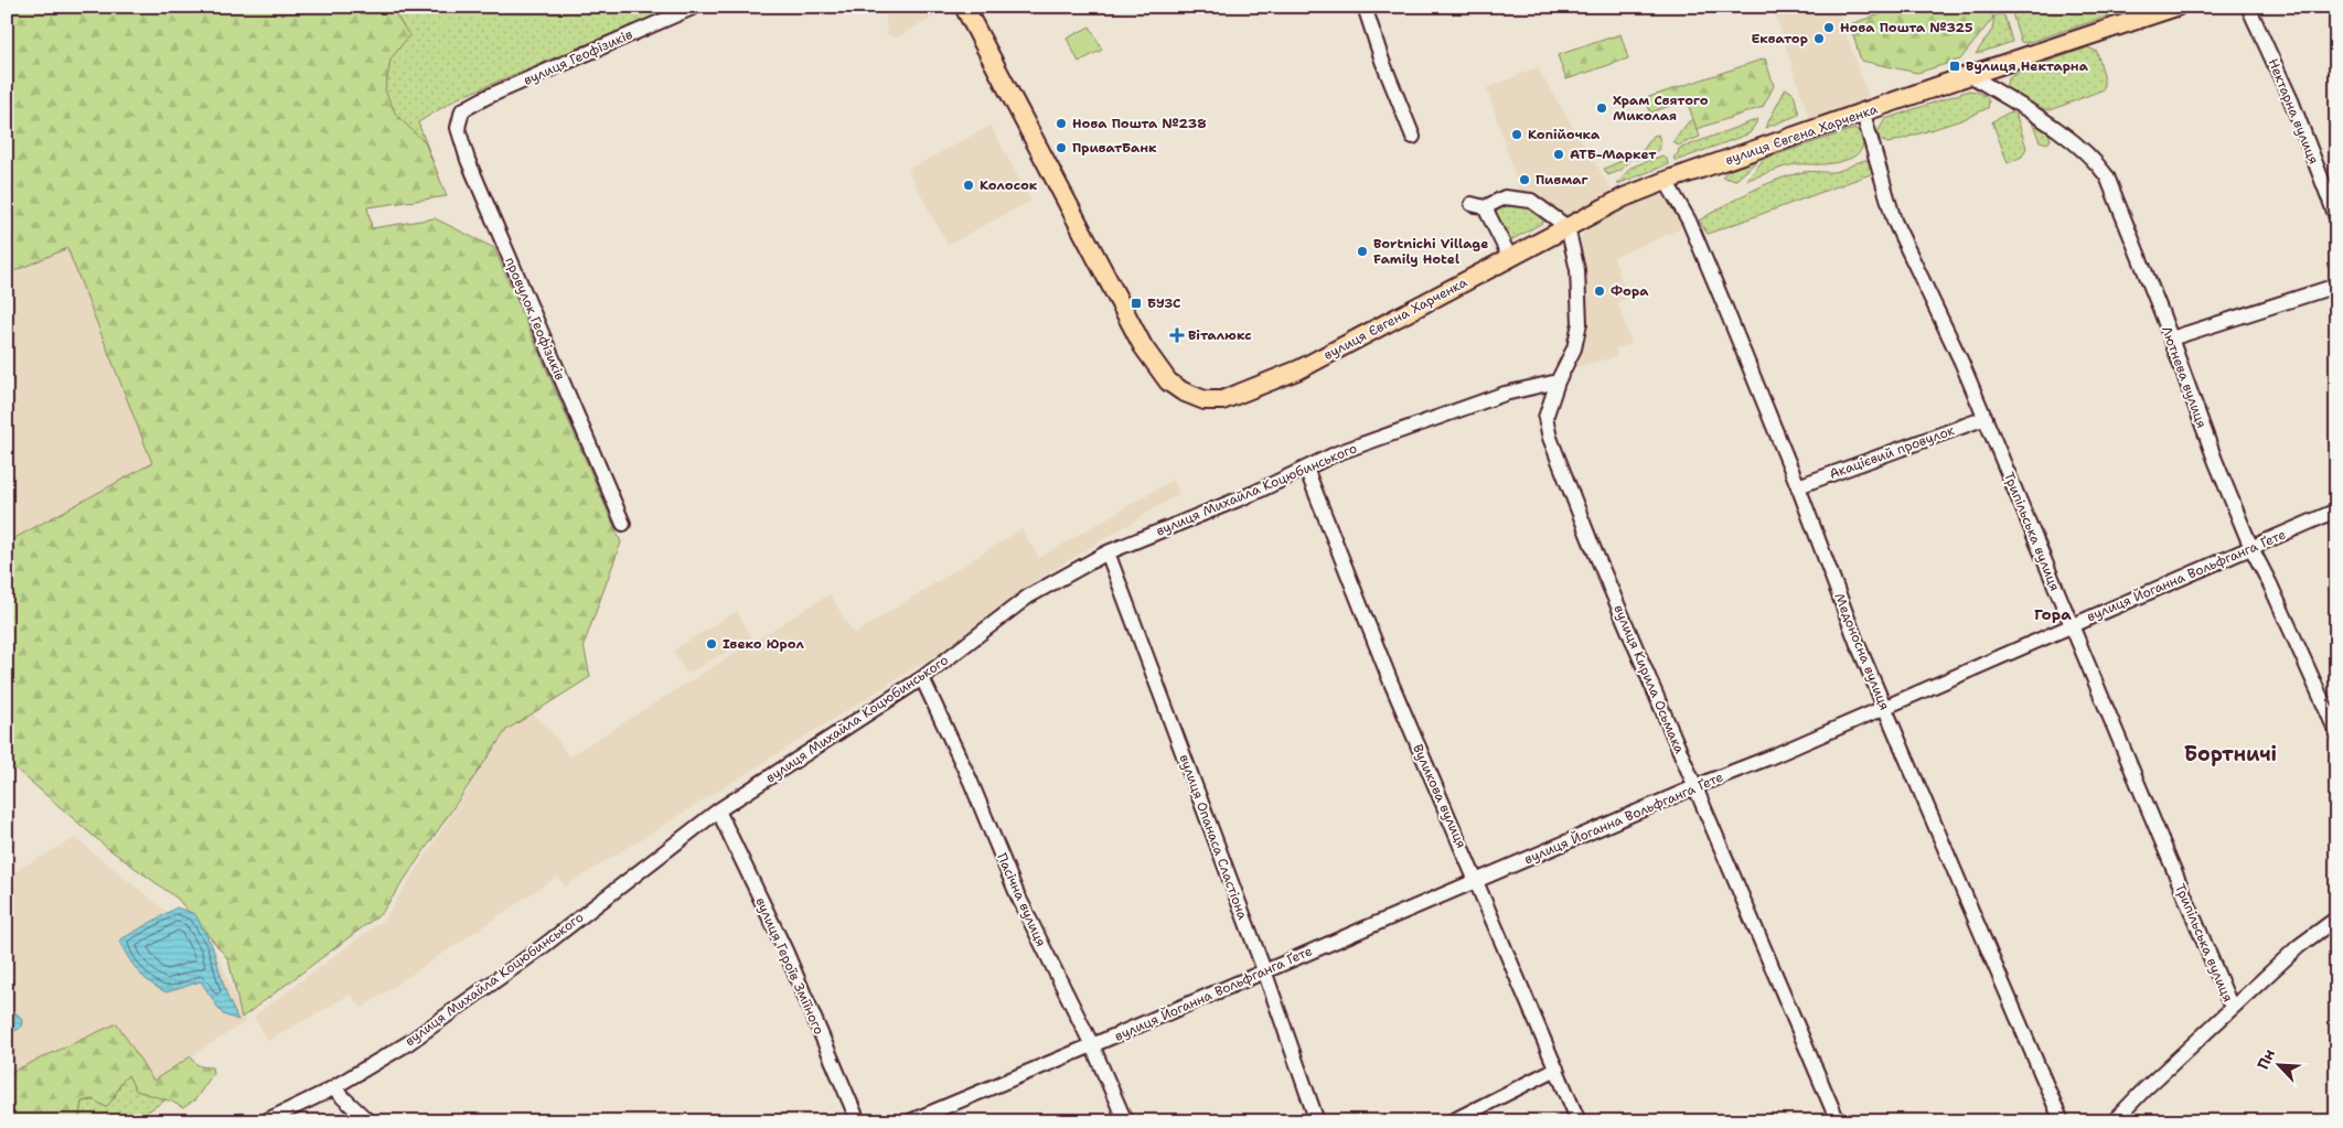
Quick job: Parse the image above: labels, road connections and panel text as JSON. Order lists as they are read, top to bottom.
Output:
{
  "streets": {
    "main road": ["вулиця Євгена Харченка"],
    "street": [
      "вулиця Геофізиків",
      "Нектарна вулиця",
      "провулок Геофізиків",
      "Лютнева вулиця",
      "Акацієвий провулок",
      "вулиця Михайла Коцюбинського",
      "Трипільська вулиця",
      "вулиця Йоганна Вольфганга Ґете",
      "Медоносна вулиця",
      "вулиця Кирила Осьмака",
      "Вуликова вулиця",
      "вулиця Опанаса Сластіона",
      "Пасічна вулиця",
      "вулиця Героїв Зміїного"
    ]
  },
  "crossings": [
    ["вулиця Геофізиків", "провулок Геофізиків"],
    ["вулиця Євгена Харченка", "Лютнева вулиця"],
    ["вулиця Євгена Харченка", "Трипільська вулиця"],
    ["вулиця Євгена Харченка", "Медоносна вулиця"],
    ["вулиця Євгена Харченка", "вулиця Кирила Осьмака"],
    ["Лютнева вулиця", "вулиця Йоганна Вольфганга Ґете"],
    ["Акацієвий провулок", "Трипільська вулиця"],
    ["Акацієвий провулок", "Медоносна вулиця"],
    ["вулиця Михайла Коцюбинського", "вулиця Кирила Осьмака"],
    ["вулиця Михайла Коцюбинського", "Вуликова вулиця"],
    ["вулиця Михайла Коцюбинського", "вулиця Опанаса Сластіона"],
    ["вулиця Михайла Коцюбинського", "Пасічна вулиця"],
    ["вулиця Михайла Коцюбинського", "вулиця Героїв Зміїного"],
    ["Трипільська вулиця", "вулиця Йоганна Вольфганга Ґете"],
    ["вулиця Йоганна Вольфганга Ґете", "Медоносна вулиця"],
    ["вулиця Йоганна Вольфганга Ґете", "вулиця Кирила Осьмака"],
    ["вулиця Йоганна Вольфганга Ґете", "Вуликова вулиця"],
    ["вулиця Йоганна Вольфганга Ґете", "вулиця Опанаса Сластіона"],
    ["вулиця Йоганна Вольфганга Ґете", "Пасічна вулиця"]
  ],
  "districts": ["Гора", "Бортничі"],
  "places": {
    "other": [
      "Нова Пошта №325",
      "Екватор",
      "Храм Святого Миколая",
      "Нова Пошта №238",
      "Копійочка",
      "ПриватБанк",
      "АТБ-Маркет",
      "Пивмаг",
      "Колосок",
      "Bortnichi Village Family Hotel",
      "Фора",
      "Івеко Юрол"
    ],
    "transit": ["Вулиця Нектарна", "БУЗС"],
    "health": ["Віталюкс"]
  },
  "north": "top left"
}
